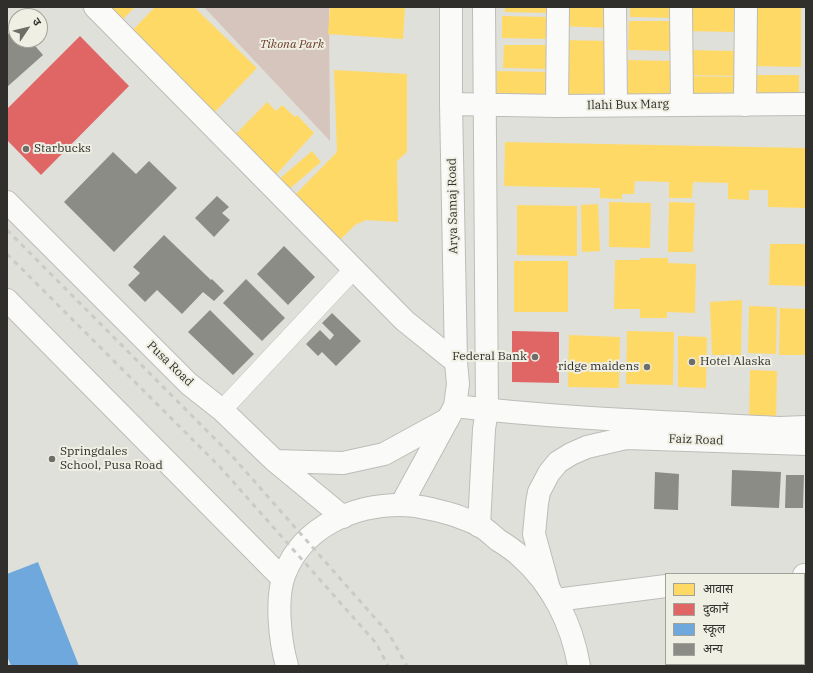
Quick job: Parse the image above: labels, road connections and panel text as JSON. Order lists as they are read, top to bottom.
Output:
{
  "streets": {
    "street": [
      "Ilahi Bux Marg",
      "Arya Samaj Road",
      "Pusa Road",
      "Faiz Road"
    ]
  },
  "crossings": [
    ["Ilahi Bux Marg", "Arya Samaj Road"]
  ],
  "parks": ["Tikona Park"],
  "places": [
    "Starbucks",
    "Federal Bank",
    "Hotel Alaska",
    "ridge maidens",
    "Springdales School, Pusa Road"
  ],
  "legend": [
    "आवास",
    "दुकानें",
    "स्कूल",
    "अन्य"
  ],
  "north": "top right"
}
